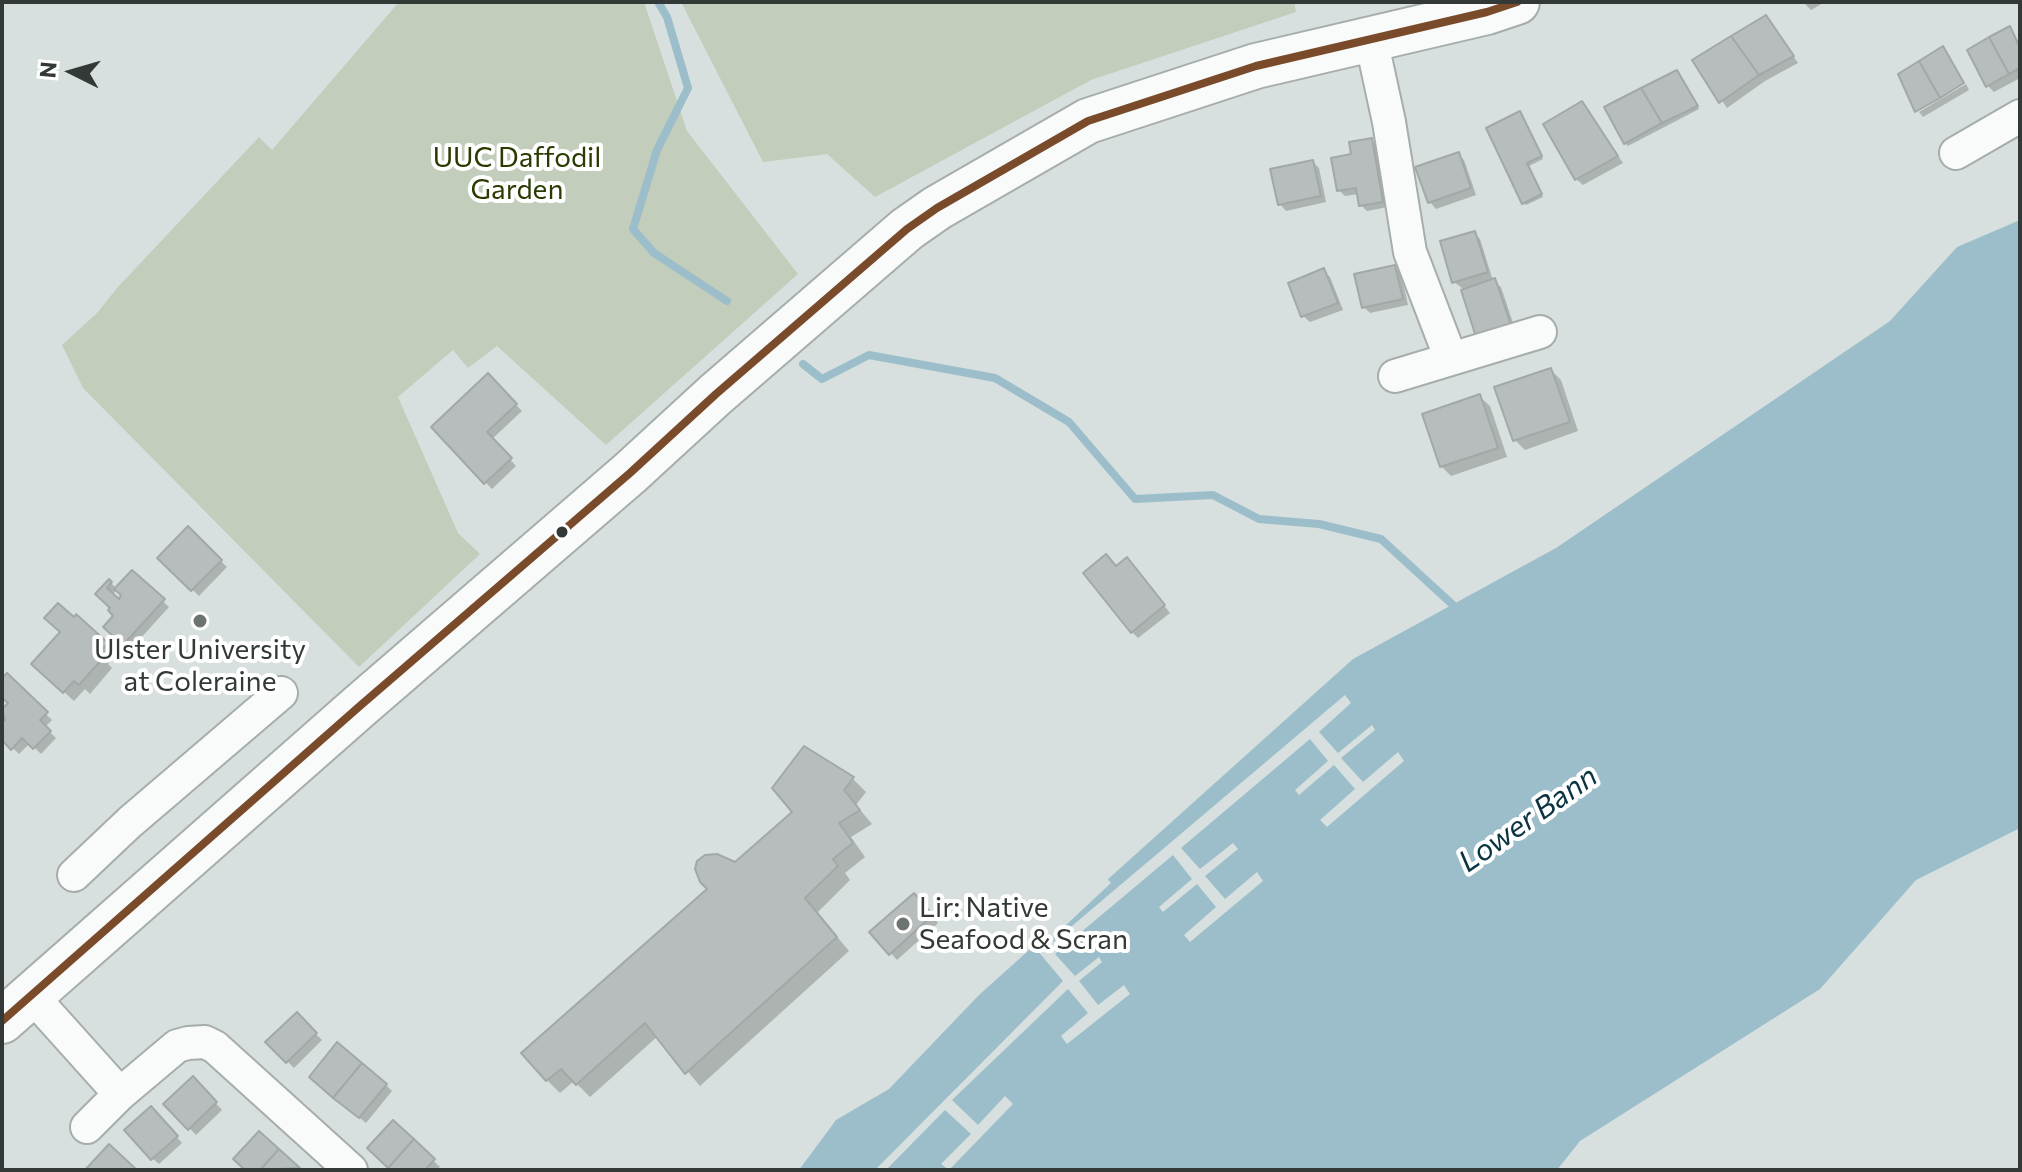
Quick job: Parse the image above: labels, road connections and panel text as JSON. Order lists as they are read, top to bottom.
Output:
{
  "water": ["Lower Bann"],
  "parks": ["UUC Daffodil Garden"],
  "places": ["Ulster University at Coleraine", "Lir: Native Seafood & Scran"],
  "north": "left"
}
